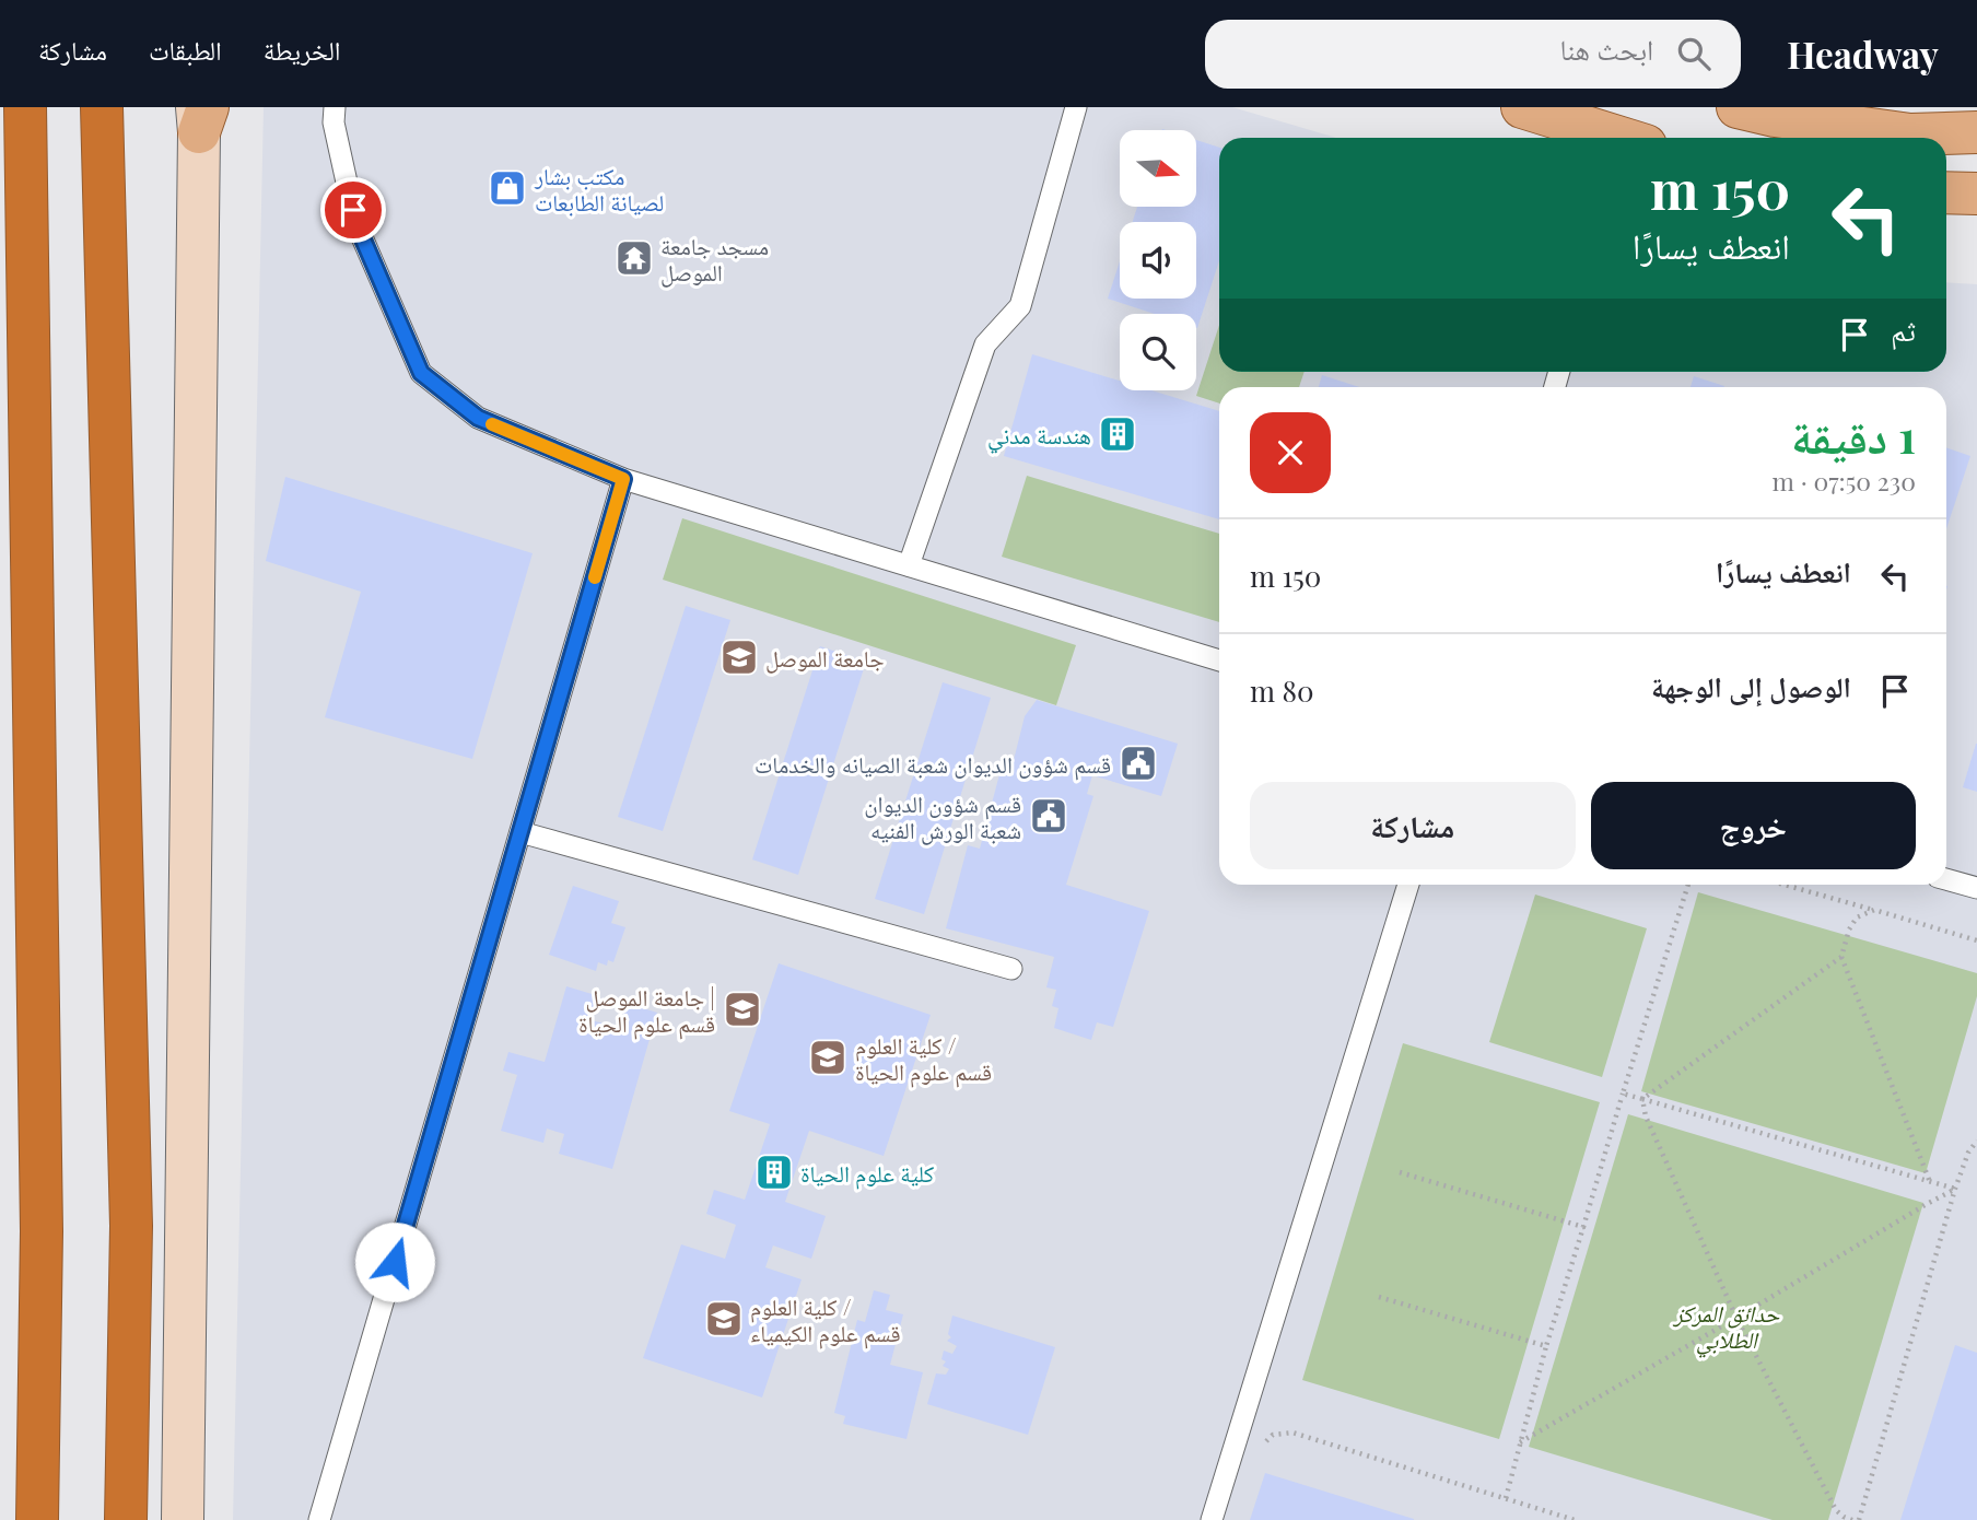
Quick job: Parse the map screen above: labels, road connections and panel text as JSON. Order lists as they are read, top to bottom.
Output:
{
  "parks": ["حدائق المركز الطلابي"],
  "places": {
    "shop": ["مكتب بشار لصيانة الطابعات"],
    "temple": ["مسجد جامعة الموصل"],
    "building": ["هندسة مدني", "كلية علوم الحياة"],
    "school or university": [
      "جامعة الموصل",
      "جامعة الموصل | قسم علوم الحياة",
      "كلية العلوم / قسم علوم الحياة",
      "كلية العلوم / قسم علوم الكيمياء"
    ],
    "public building": ["قسم شؤون الديوان شعبة الصيانه والخدمات", "قسم شؤون الديوان شعبة الورش الفنيه"]
  },
  "north": "right",
  "page": {
    "header": "Headway",
    "search": "ابحث هنا",
    "nav": ["الخريطة", "الطبقات", "مشاركة"],
    "turn": ["150 m", "انعطف يسارًا"],
    "then": "ثم",
    "heading": ["1 دقيقة", "230 m · 07:50"],
    "list": [
      {
        "name": "انعطف يسارًا",
        "value": "150 m"
      },
      {
        "name": "الوصول إلى الوجهة",
        "value": "80 m"
      }
    ],
    "buttons": ["خروج", "مشاركة"]
  }
}
